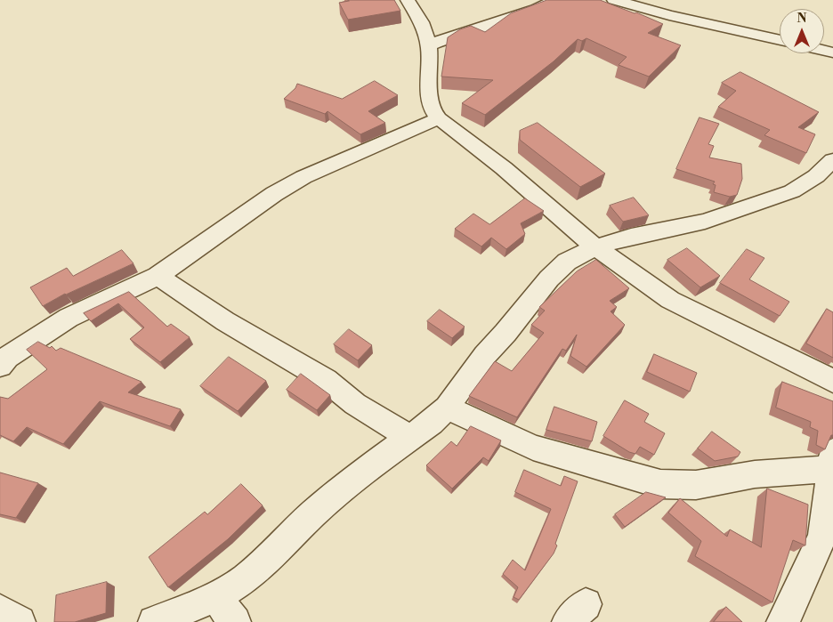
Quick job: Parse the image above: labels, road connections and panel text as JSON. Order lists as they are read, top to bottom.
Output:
{
  "north": "top"
}
